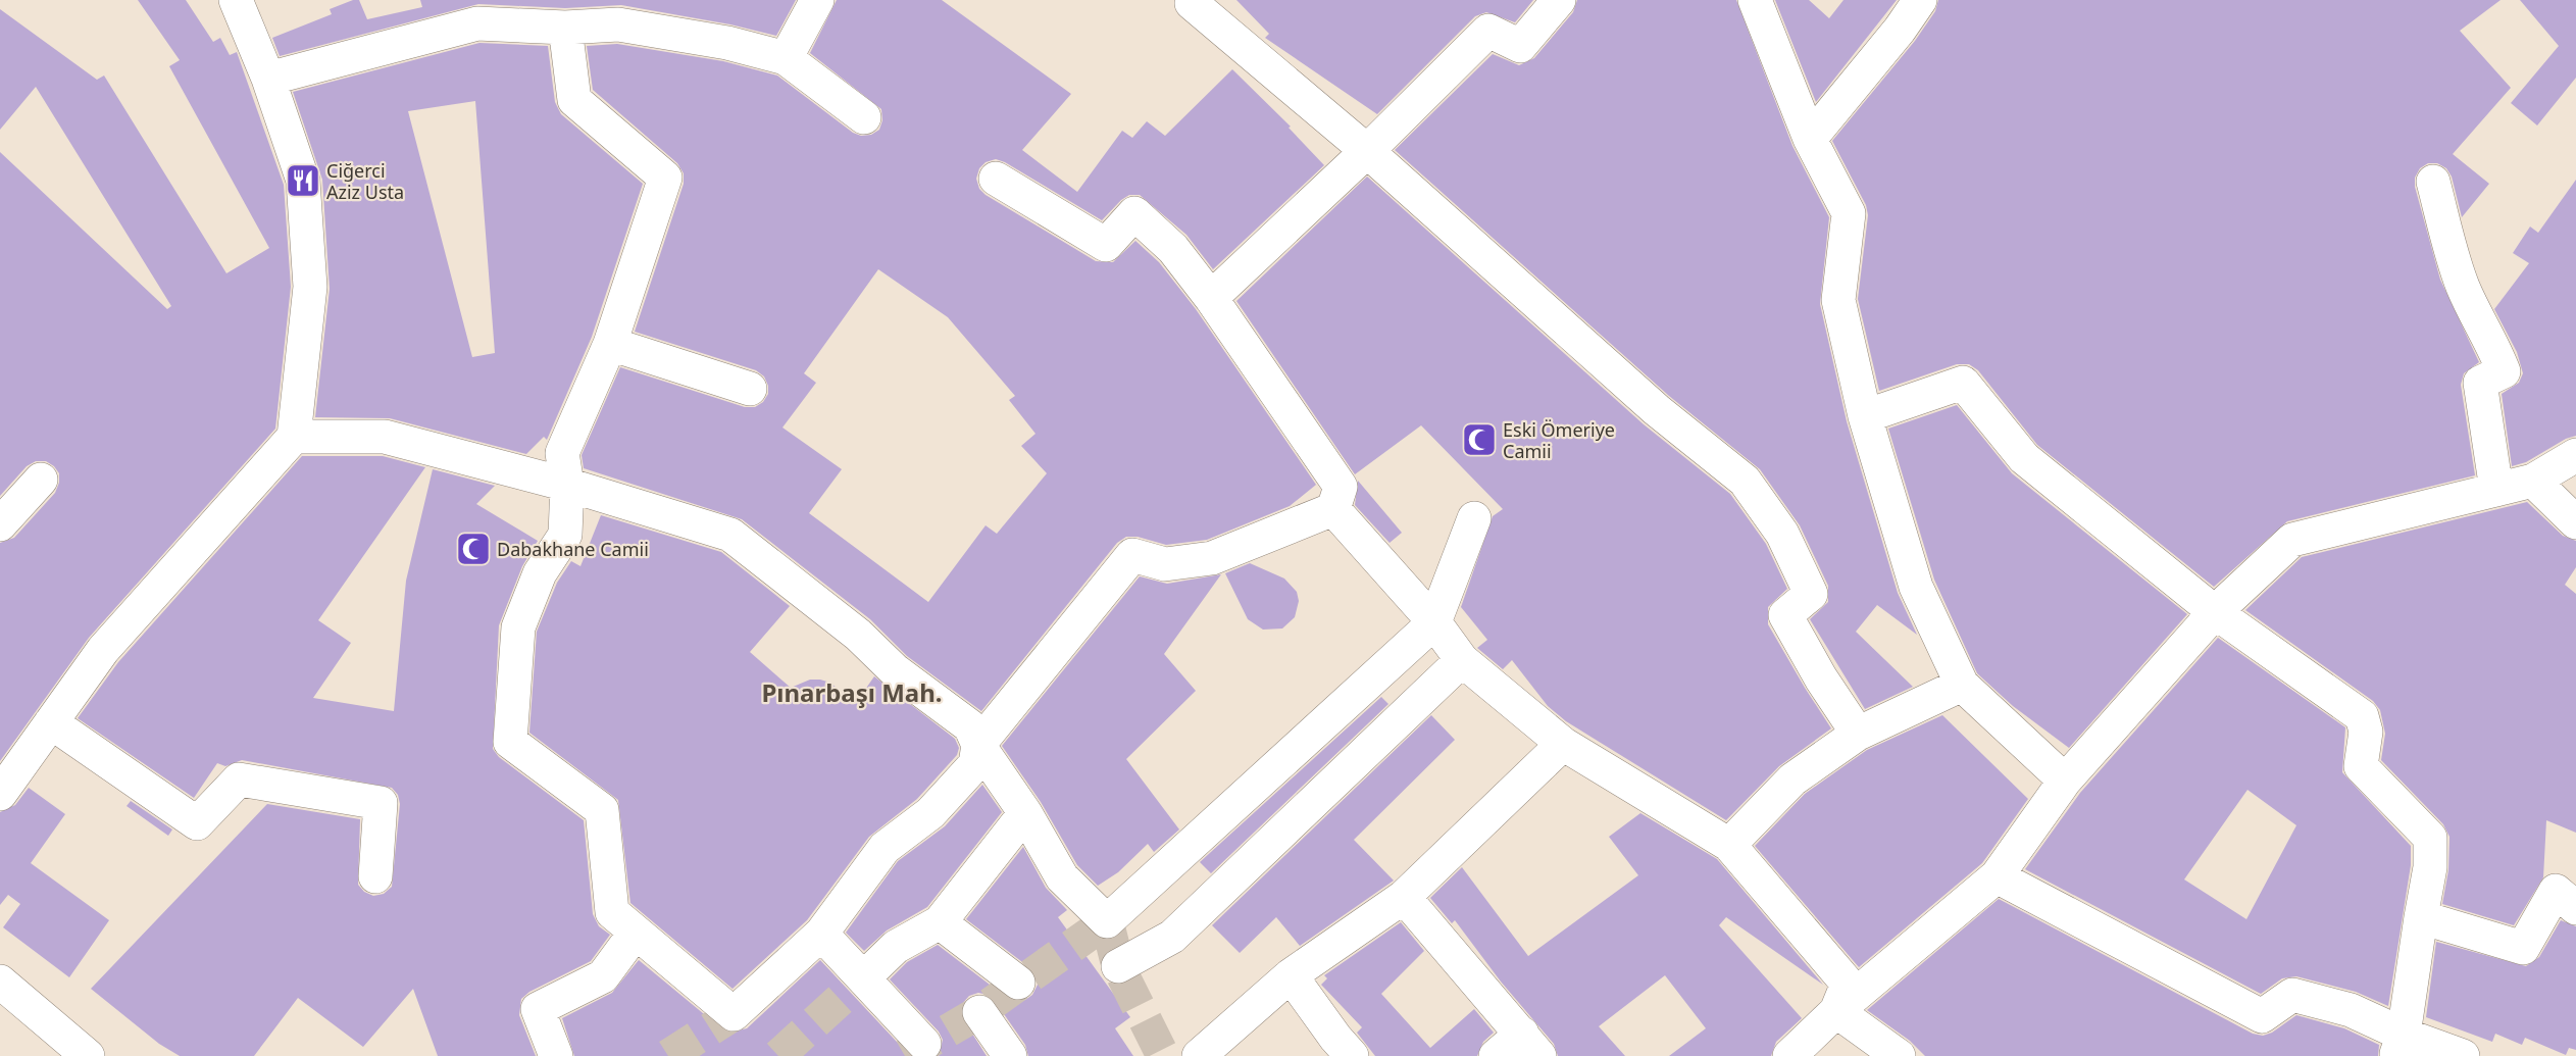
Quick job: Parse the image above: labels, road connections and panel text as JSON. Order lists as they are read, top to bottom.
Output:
{
  "districts": ["Pınarbaşı Mah."],
  "places": {
    "restaurant": ["Ciğerci Aziz Usta"],
    "mosque": ["Eski Ömeriye Camii", "Dabakhane Camii"]
  }
}
